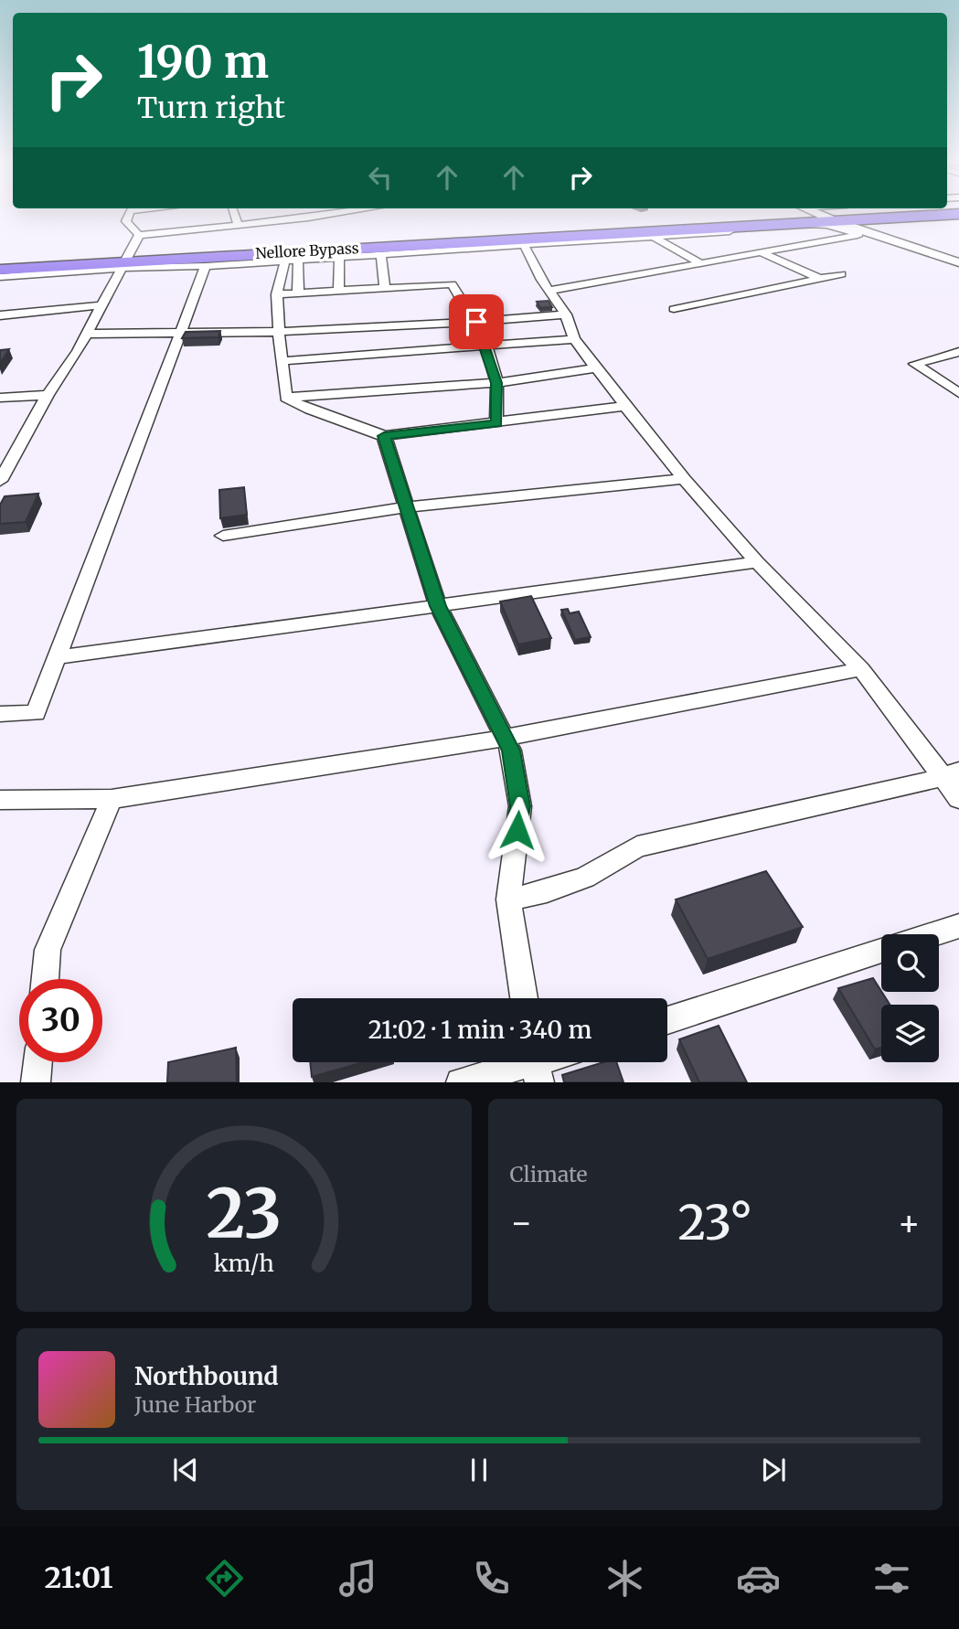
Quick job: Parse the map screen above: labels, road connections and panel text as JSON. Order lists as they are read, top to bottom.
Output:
{
  "streets": {
    "highway": ["Nellore Bypass"]
  },
  "page": {
    "turn": ["190 m", "Turn right"],
    "limit": "30",
    "trip": "21:02 · 1 min · 340 m",
    "tile": "Climate",
    "heat": ["−", "23°", "+"],
    "song": ["Northbound", "June Harbor"],
    "tabs": "21:01",
    "gauge": ["23", "km/h"]
  }
}
